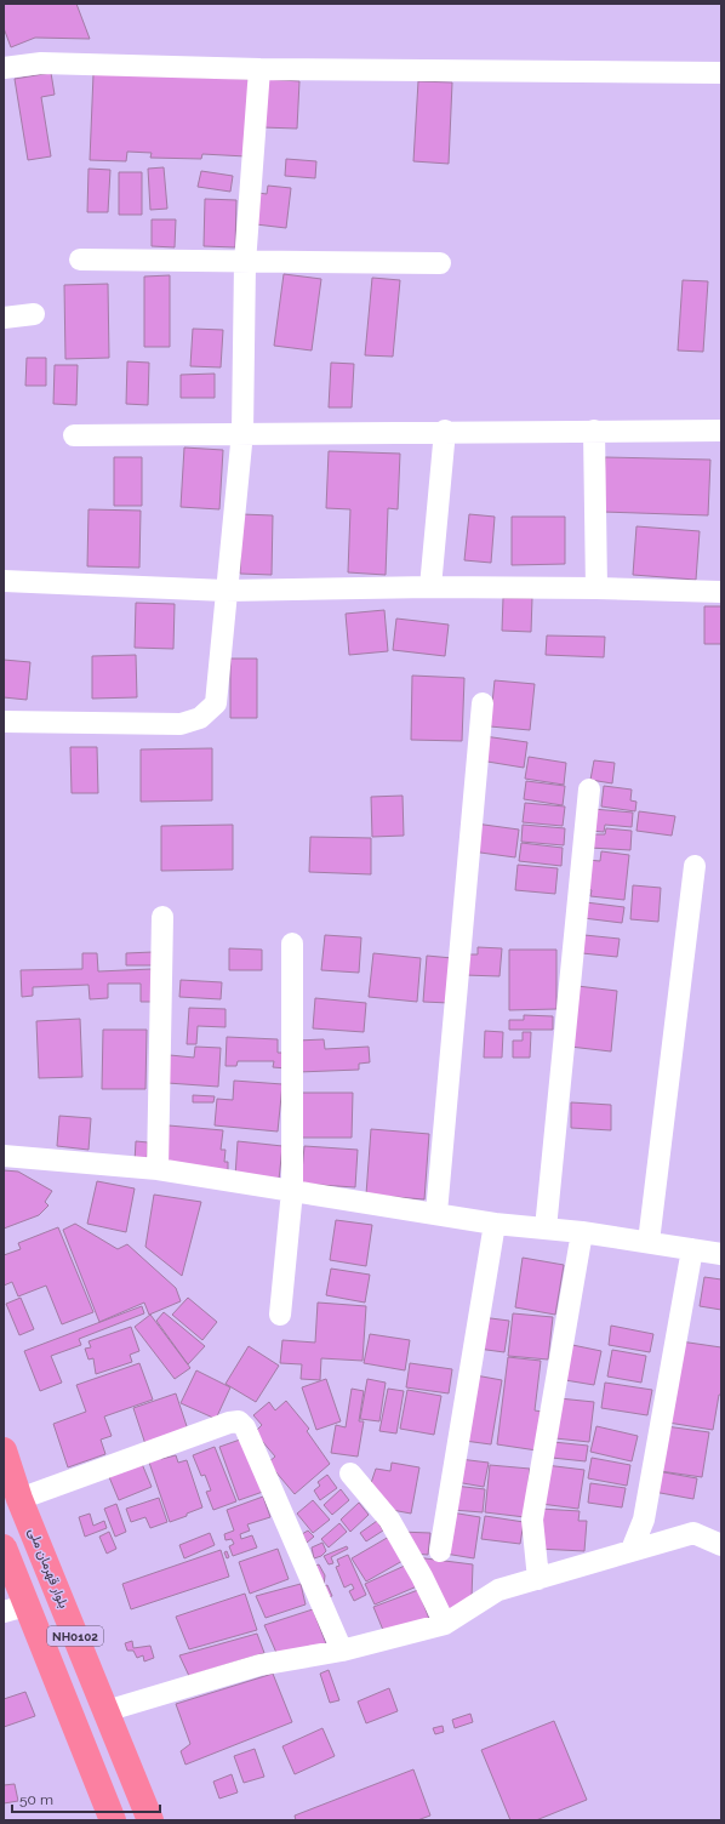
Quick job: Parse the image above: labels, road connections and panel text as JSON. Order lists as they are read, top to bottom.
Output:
{
  "streets": {
    "highway": ["بلوار قهرمان ملی", "NH0102"]
  },
  "scale_bar": "50 m"
}
